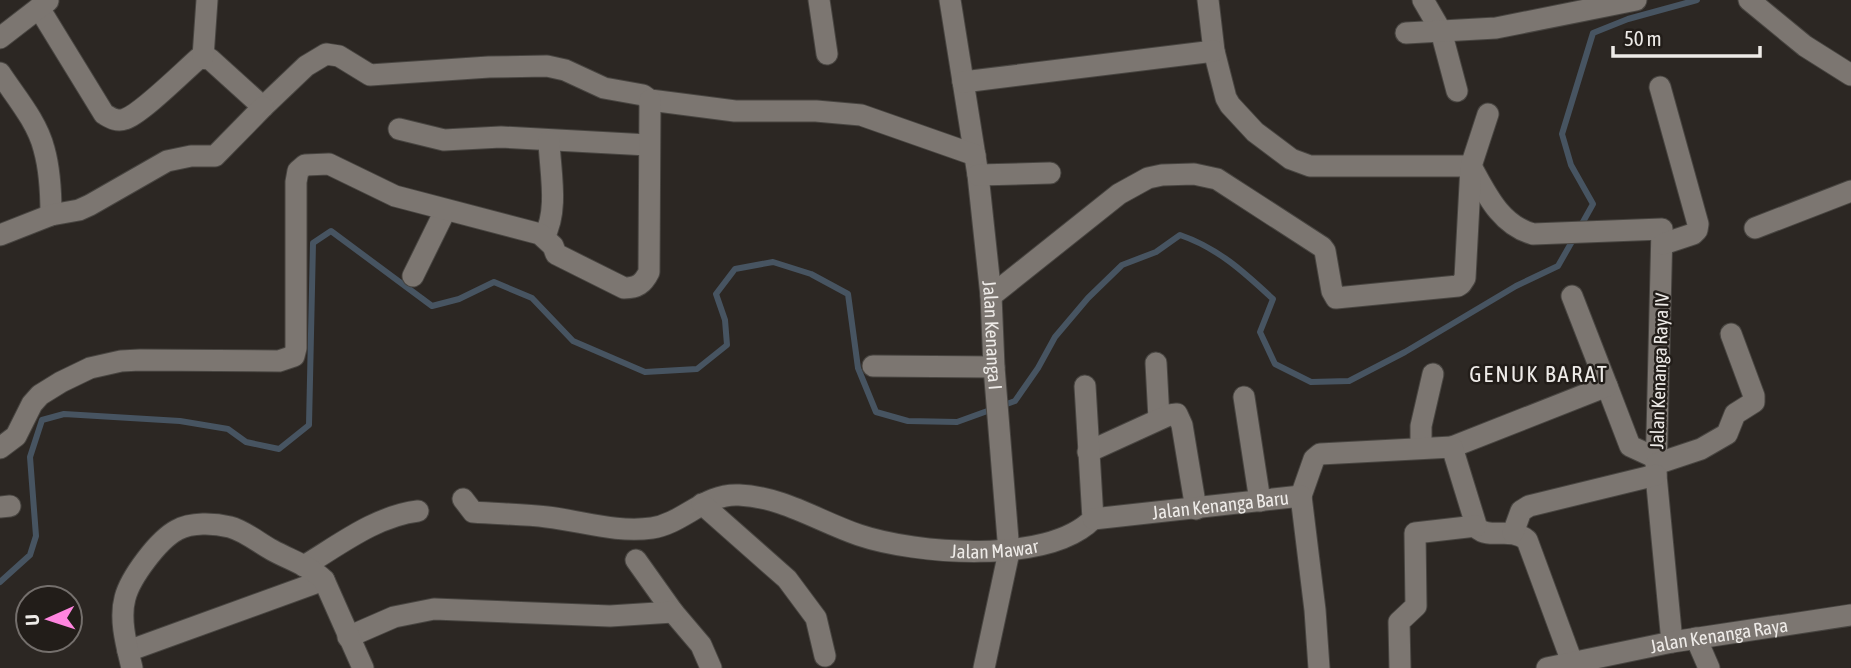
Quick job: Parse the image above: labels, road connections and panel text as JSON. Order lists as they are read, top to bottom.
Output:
{
  "streets": {
    "street": [
      "Jalan Kenanga I",
      "Jalan Kenanga Raya IV",
      "Jalan Kenanga Baru",
      "Jalan Mawar",
      "Jalan Kenanga Raya"
    ]
  },
  "crossings": [
    ["Jalan Kenanga I", "Jalan Mawar"],
    ["Jalan Kenanga Raya IV", "Jalan Kenanga Raya"],
    ["Jalan Kenanga Baru", "Jalan Mawar"]
  ],
  "districts": ["GENUK BARAT"],
  "scale_bar": "50 m",
  "north": "left"
}
